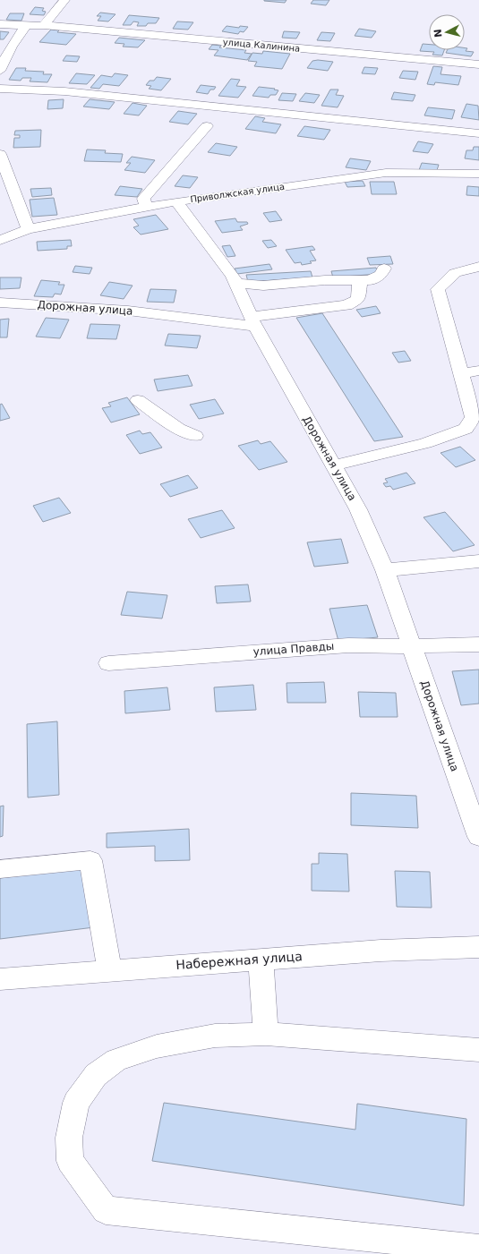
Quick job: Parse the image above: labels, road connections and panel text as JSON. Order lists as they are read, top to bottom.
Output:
{
  "streets": {
    "street": [
      "улица Калинина",
      "Приволжская улица",
      "Дорожная улица",
      "улица Правды",
      "Набережная улица"
    ]
  },
  "crossings": [
    ["Дорожная улица", "улица Правды"]
  ],
  "north": "left"
}
